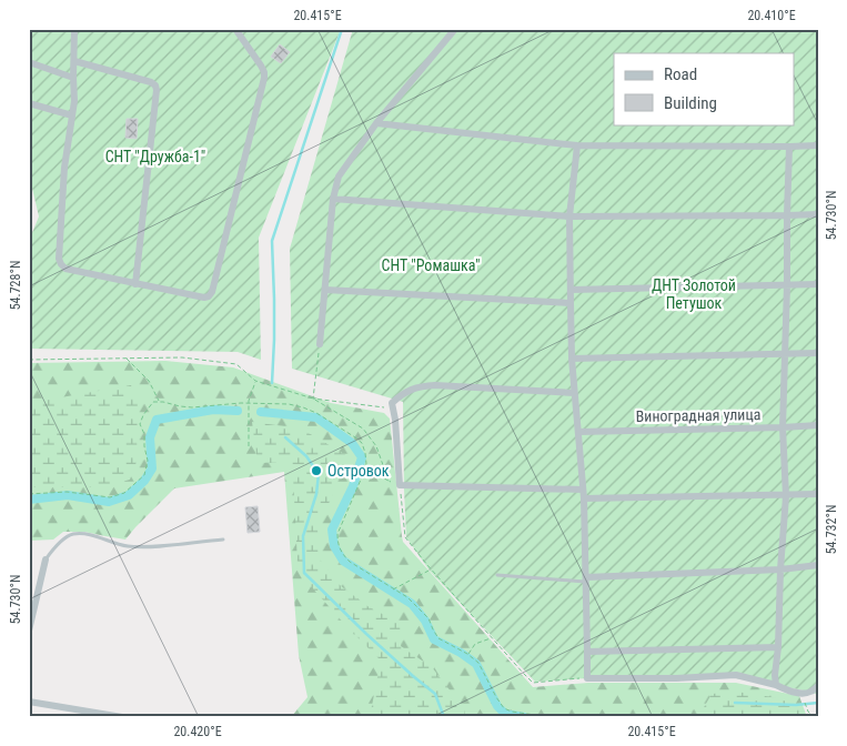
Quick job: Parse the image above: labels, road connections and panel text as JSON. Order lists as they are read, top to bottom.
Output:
{
  "streets": {
    "street": ["Виноградная улица"]
  },
  "parks": ["СНТ \"Дружба-1\"", "СНТ \"Ромашка\"", "ДНТ Золотой Петушок"],
  "places": ["Островок"],
  "legend": ["Road", "Building"],
  "coordinates": [
    "20.415°E",
    "20.410°E",
    "54.730°N",
    "54.728°N",
    "54.732°N",
    "20.420°E"
  ]
}
